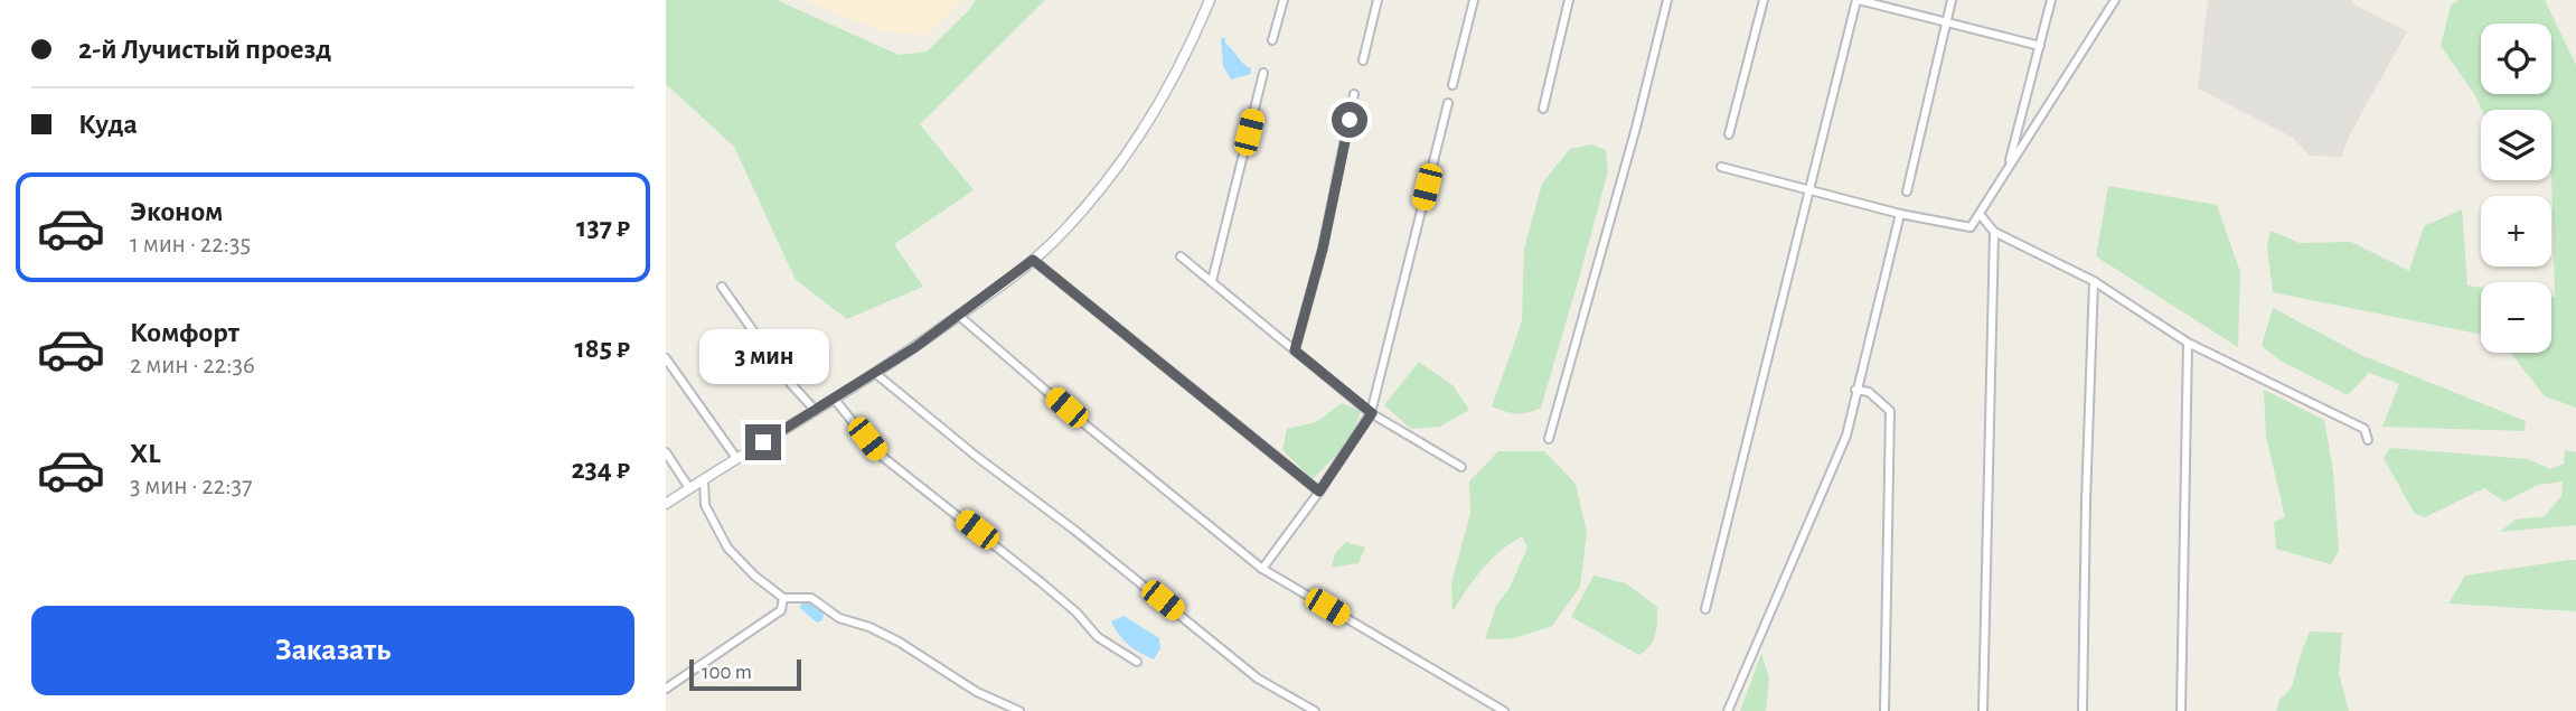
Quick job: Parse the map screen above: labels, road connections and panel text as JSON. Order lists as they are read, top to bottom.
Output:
{
  "scale_bar": "100 m",
  "page": {
    "banner": ["2-й Лучистый проезд", "Куда"],
    "map_buttons": ["+", "−"],
    "list": [
      {
        "name": "Эконом",
        "note": "1 мин · 22:35",
        "value": "137 ₽"
      },
      {
        "name": "Комфорт",
        "note": "2 мин · 22:36",
        "value": "185 ₽"
      },
      {
        "name": "XL",
        "note": "3 мин · 22:37",
        "value": "234 ₽"
      }
    ],
    "bubble": "3 мин",
    "buttons": "Заказать",
    "scale": "100 m"
  }
}
